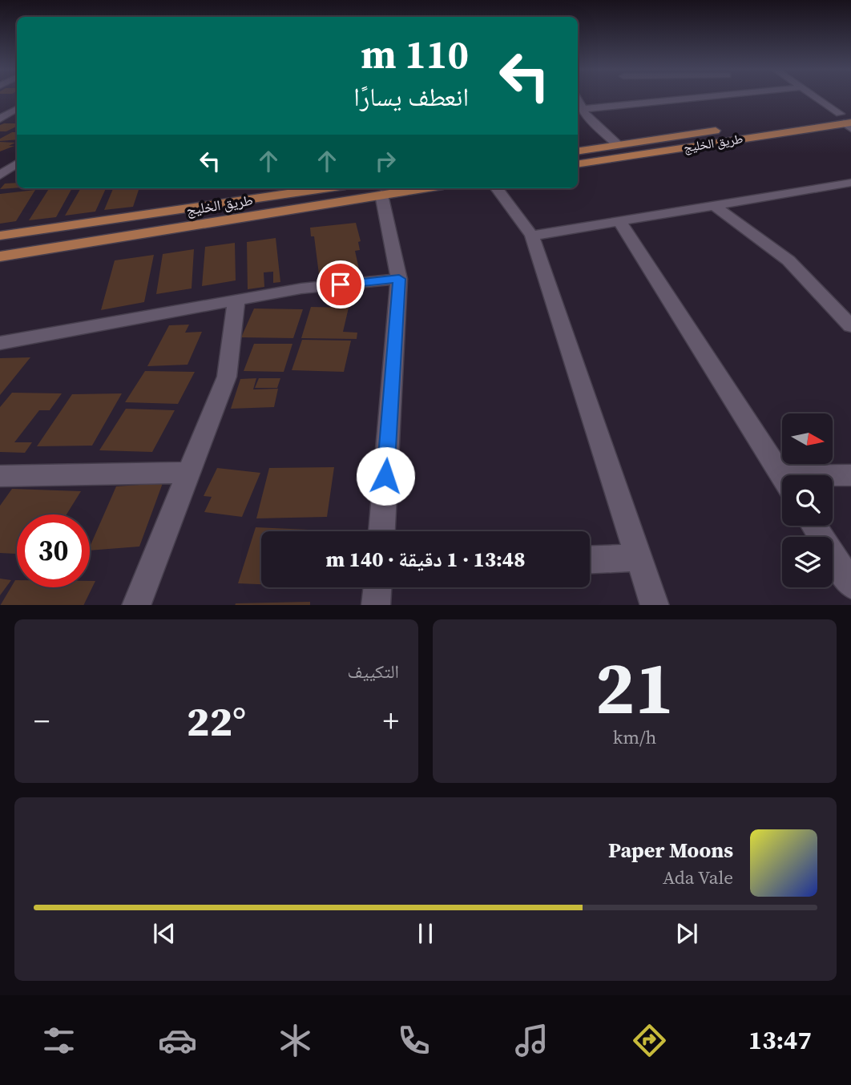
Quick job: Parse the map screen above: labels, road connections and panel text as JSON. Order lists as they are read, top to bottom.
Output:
{
  "streets": {
    "main road": ["طريق الخليج"]
  },
  "north": "right",
  "page": {
    "turn": ["110 m", "انعطف يسارًا"],
    "limit": "30",
    "trip": "13:48 · 1 دقيقة · 140 m",
    "tile": [
      ["21", "km/h"],
      "التكييف"
    ],
    "heat": ["−", "22°", "+"],
    "song": ["Paper Moons", "Ada Vale"],
    "tabs": "13:47"
  }
}
